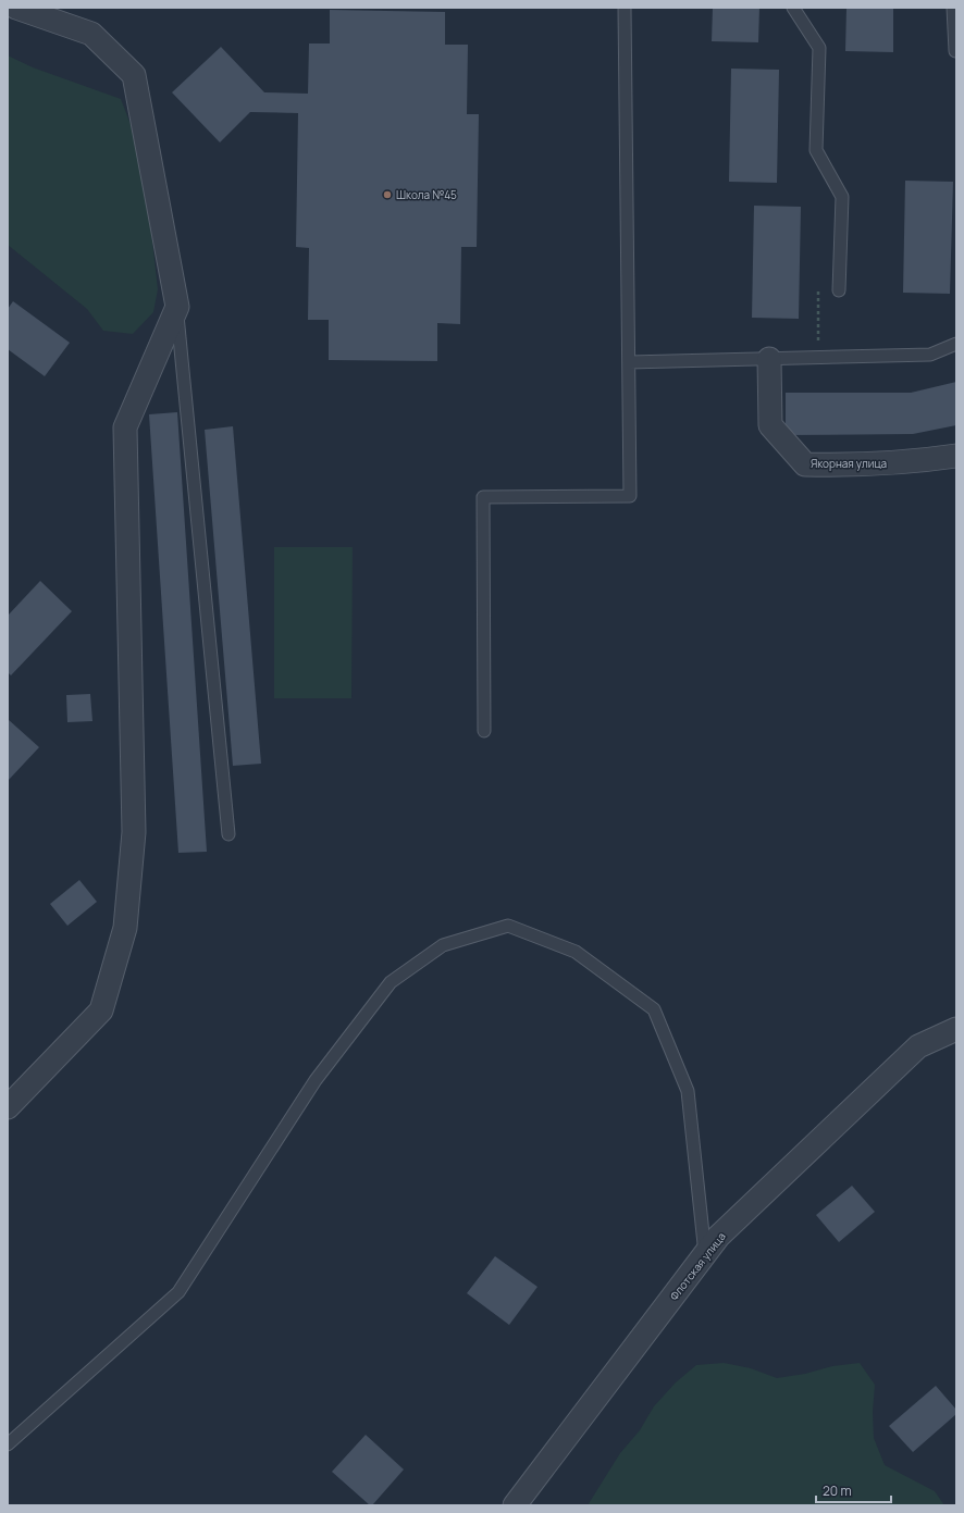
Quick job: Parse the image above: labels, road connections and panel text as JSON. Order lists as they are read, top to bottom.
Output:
{
  "streets": {
    "street": ["Якорная улица", "Флотская улица"]
  },
  "places": ["Школа №45"],
  "scale_bar": "20 m"
}
